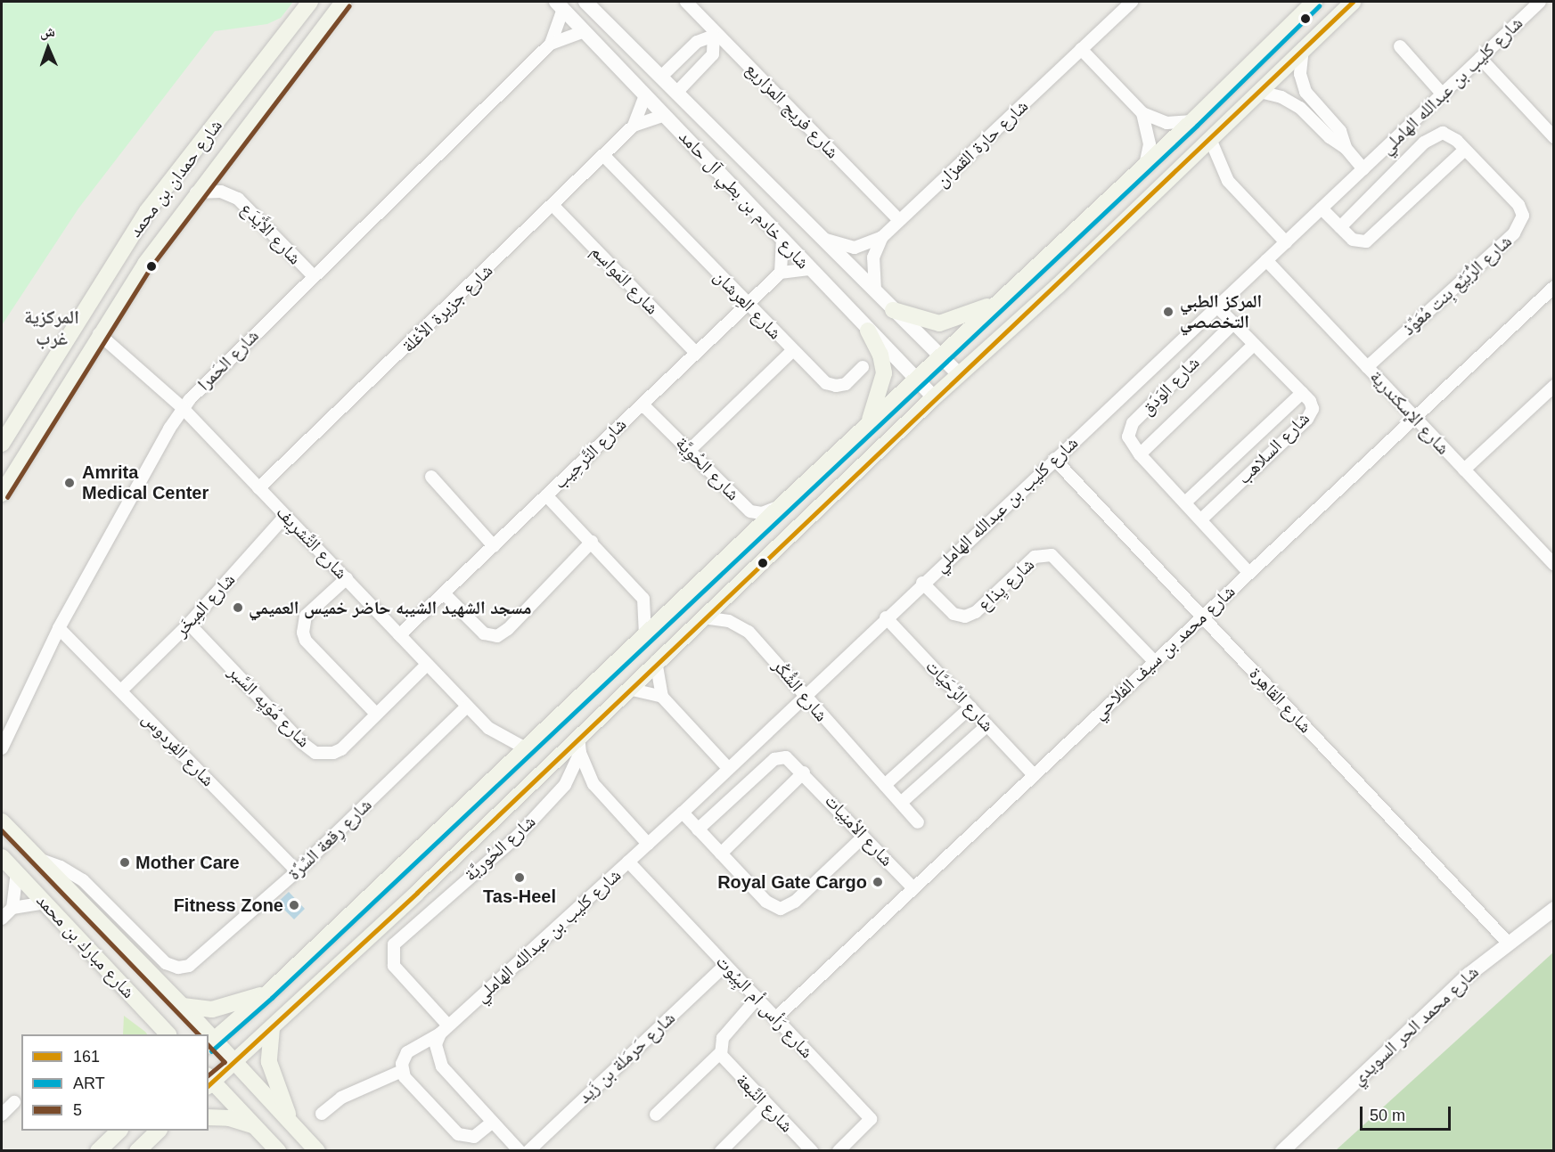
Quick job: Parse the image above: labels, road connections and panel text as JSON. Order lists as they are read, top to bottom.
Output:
{
  "streets": {
    "main road": ["شارع حمدان بن محمد", "شارع مبارك بن محمد"],
    "street": [
      "شارع كليب بن عبدالله الهاملي",
      "شارع فريج المزاريع",
      "شارع حارة القمزان",
      "شارع خادم بن بطي آل حامد",
      "شارع الأَيْدَع",
      "شارع المَواسِم",
      "شارع الرُّبَيِّع بِنت مُعَوِّذ",
      "شارع العِرشان",
      "شارع جزيرة الأغلة",
      "شارع الحَمرا",
      "شارع الوَدَق",
      "شارع الإسكندرية",
      "شارع السلاهب",
      "شارع التَّرحِيب",
      "شارع الحُوِيَّة",
      "شارع التَّشرِيف",
      "شارع يِذاع",
      "شارع المِبخَر",
      "شارع محمد بن سيف الفلاحي",
      "شارع الشُّكُر",
      "شارع الرِّحَيَّات",
      "شارع القاهِرة",
      "شارع مُوَيِه السَّبر",
      "شارع الفِردوس",
      "شارع الأمنِيات",
      "شارع رِقعة السِّرَّة",
      "شارع الحُوريَّة",
      "شارع رَأس أم البِيُوت",
      "شارع محمد الحر السويدي",
      "شارع حَرمَلة بن زَيد",
      "شارع النَّبعة"
    ]
  },
  "crossings": [
    ["شارع كليب بن عبدالله الهاملي", "شارع الإسكندرية"],
    ["شارع كليب بن عبدالله الهاملي", "شارع السلاهب"],
    ["شارع كليب بن عبدالله الهاملي", "شارع يِذاع"],
    ["شارع كليب بن عبدالله الهاملي", "شارع الشُّكُر"],
    ["شارع كليب بن عبدالله الهاملي", "شارع الرِّحَيَّات"],
    ["شارع كليب بن عبدالله الهاملي", "شارع القاهِرة"],
    ["شارع كليب بن عبدالله الهاملي", "شارع الحُوريَّة"],
    ["شارع كليب بن عبدالله الهاملي", "شارع رَأس أم البِيُوت"],
    ["شارع فريج المزاريع", "شارع حارة القمزان"],
    ["شارع حارة القمزان", "شارع خادم بن بطي آل حامد"],
    ["شارع حمدان بن محمد", "شارع الأَيْدَع"],
    ["شارع حمدان بن محمد", "شارع التَّشرِيف"],
    ["شارع خادم بن بطي آل حامد", "شارع جزيرة الأغلة"],
    ["شارع خادم بن بطي آل حامد", "شارع الحَمرا"],
    ["شارع الأَيْدَع", "شارع الحَمرا"],
    ["شارع المَواسِم", "شارع جزيرة الأغلة"],
    ["شارع المَواسِم", "شارع التَّرحِيب"],
    ["شارع الرُّبَيِّع بِنت مُعَوِّذ", "شارع الإسكندرية"],
    ["شارع العِرشان", "شارع جزيرة الأغلة"],
    ["شارع العِرشان", "شارع التَّرحِيب"],
    ["شارع العِرشان", "شارع الحُوِيَّة"],
    ["شارع جزيرة الأغلة", "شارع التَّشرِيف"],
    ["شارع الحَمرا", "شارع التَّشرِيف"],
    ["شارع الحَمرا", "شارع الفِردوس"],
    ["شارع الوَدَق", "شارع السلاهب"],
    ["شارع الإسكندرية", "شارع محمد بن سيف الفلاحي"],
    ["شارع التَّرحِيب", "شارع الحُوِيَّة"],
    ["شارع التَّرحِيب", "شارع التَّشرِيف"],
    ["شارع التَّشرِيف", "شارع المِبخَر"],
    ["شارع التَّشرِيف", "شارع مُوَيِه السَّبر"],
    ["شارع التَّشرِيف", "شارع رِقعة السِّرَّة"],
    ["شارع يِذاع", "شارع محمد بن سيف الفلاحي"],
    ["شارع المِبخَر", "شارع مُوَيِه السَّبر"],
    ["شارع المِبخَر", "شارع الفِردوس"],
    ["شارع محمد بن سيف الفلاحي", "شارع الرِّحَيَّات"],
    ["شارع محمد بن سيف الفلاحي", "شارع القاهِرة"],
    ["شارع محمد بن سيف الفلاحي", "شارع الأمنِيات"],
    ["شارع محمد بن سيف الفلاحي", "شارع رَأس أم البِيُوت"],
    ["شارع القاهِرة", "شارع محمد الحر السويدي"],
    ["شارع الفِردوس", "شارع رِقعة السِّرَّة"],
    ["شارع رِقعة السِّرَّة", "شارع مبارك بن محمد"],
    ["شارع رَأس أم البِيُوت", "شارع حَرمَلة بن زَيد"]
  ],
  "districts": ["المركزية غرب"],
  "places": [
    "المركز الطبي التخصصي",
    "Amrita Medical Center",
    "مسجد الشهيد الشيبه حاضر خميس العميمي",
    "Mother Care",
    "Tas-Heel",
    "Royal Gate Cargo",
    "Fitness Zone"
  ],
  "lines": ["transit line 161", "transit line ART", "transit line 5"],
  "legend": ["161", "ART", "5"],
  "scale_bar": "50 m",
  "north": "top"
}
